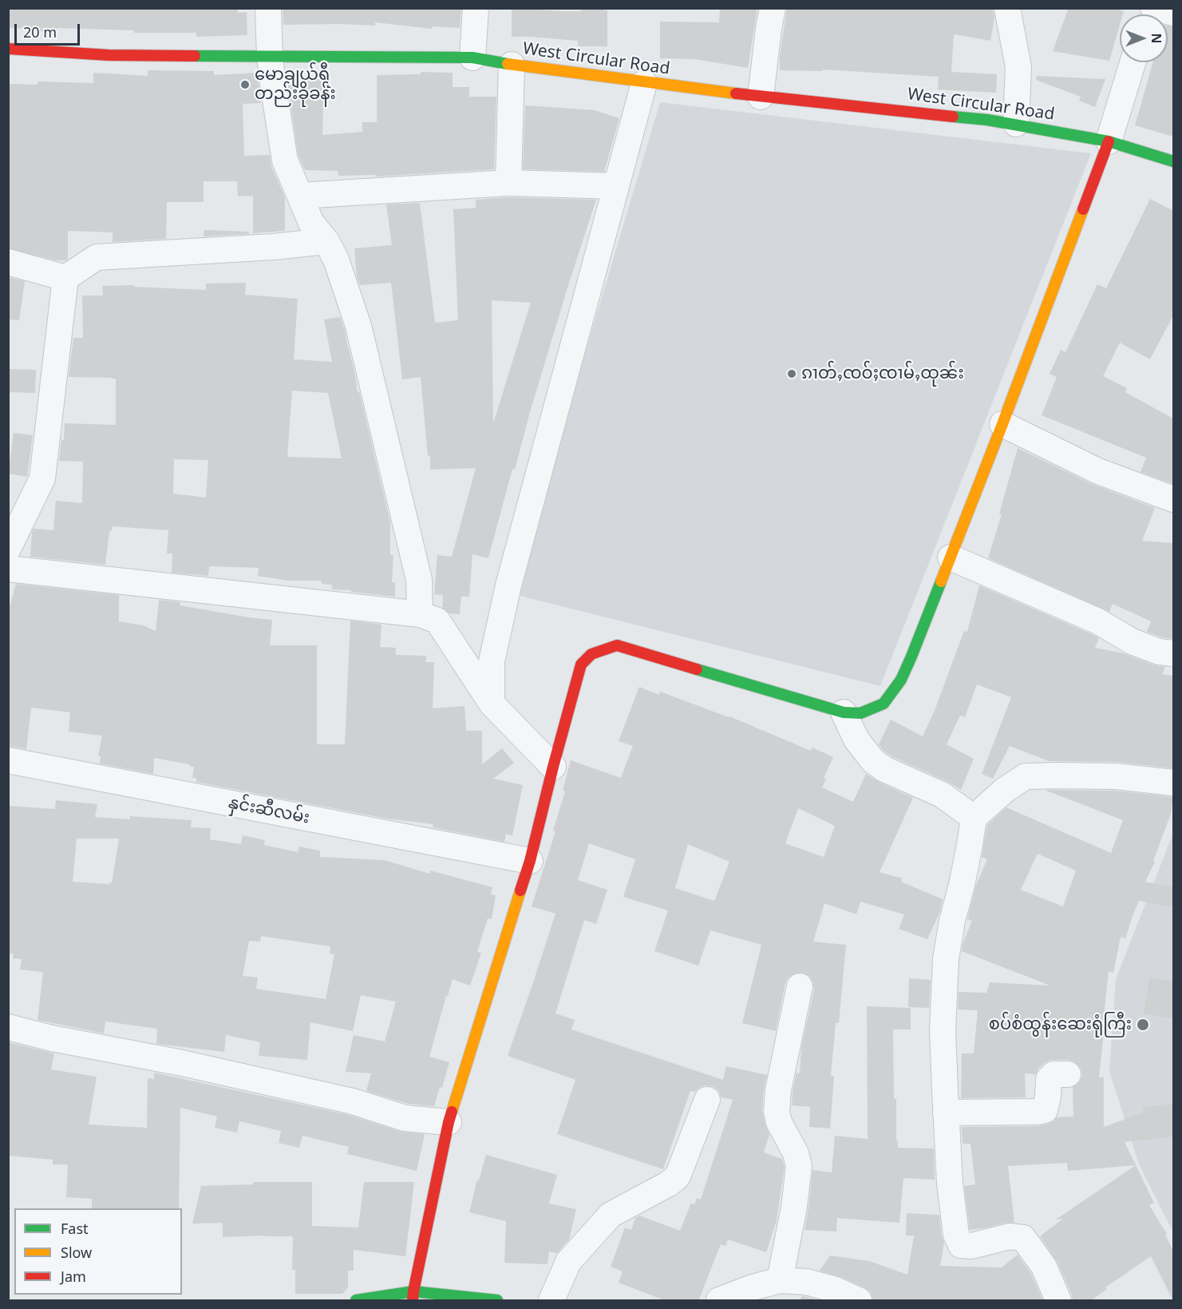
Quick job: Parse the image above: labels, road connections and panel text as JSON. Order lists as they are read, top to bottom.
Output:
{
  "streets": {
    "main road": ["West Circular Road"],
    "street": ["နှင်းဆီလမ်း"]
  },
  "places": ["မောချယ်ရီ တည်းခိုခန်း", "ၵၢတ်ႇၸဝ်ႈၸၢမ်ႇထုၼ်း", "စပ်စံထွန်းဆေးရုံကြီး"],
  "legend": ["Fast", "Slow", "Jam"],
  "scale_bar": "20 m",
  "north": "right"
}
